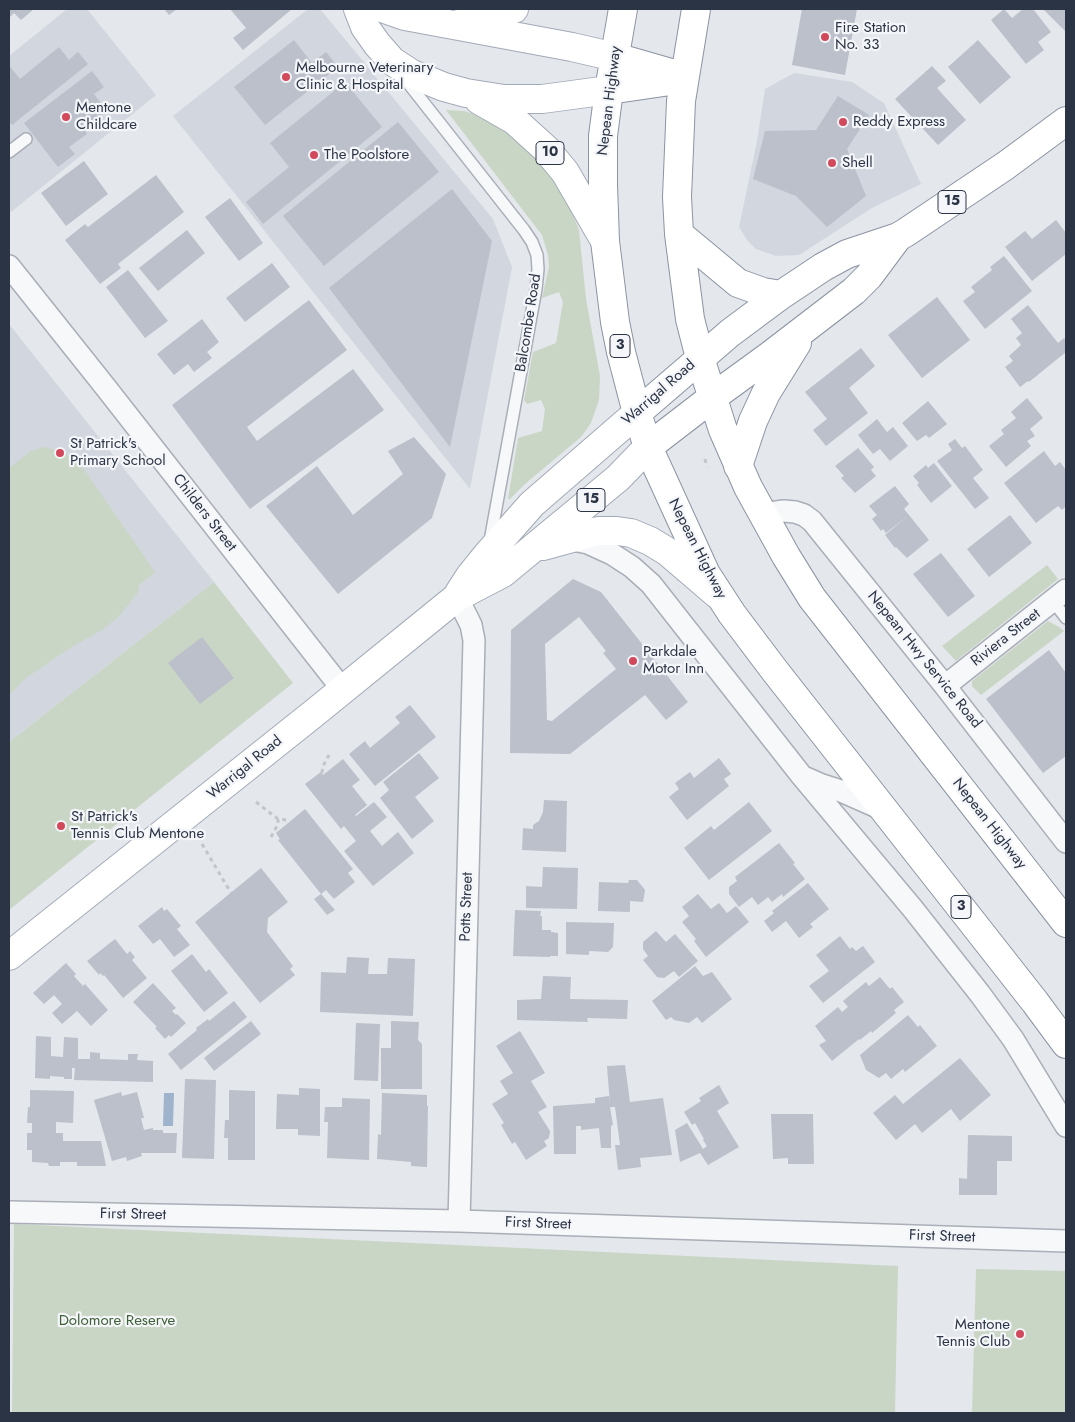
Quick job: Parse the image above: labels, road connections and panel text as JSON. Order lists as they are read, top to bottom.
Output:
{
  "streets": {
    "main road": [
      "Nepean Highway",
      "10",
      "15",
      "Balcombe Road",
      "3",
      "Warrigal Road"
    ],
    "street": [
      "Childers Street",
      "Riviera Street",
      "Nepean Hwy Service Road",
      "Potts Street",
      "First Street"
    ]
  },
  "crossings": [
    ["Nepean Highway", "10"],
    ["Nepean Highway", "Balcombe Road"],
    ["Nepean Highway", "Warrigal Road"],
    ["Nepean Highway", "Nepean Hwy Service Road"],
    ["10", "Balcombe Road"],
    ["Balcombe Road", "Warrigal Road"],
    ["Warrigal Road", "Childers Street"],
    ["Warrigal Road", "Potts Street"],
    ["Riviera Street", "Nepean Hwy Service Road"],
    ["Potts Street", "First Street"]
  ],
  "parks": ["Dolomore Reserve"],
  "places": [
    "Fire Station No. 33",
    "Melbourne Veterinary Clinic & Hospital",
    "Mentone Childcare",
    "Reddy Express",
    "The Poolstore",
    "Shell",
    "St Patrick's Primary School",
    "Parkdale Motor Inn",
    "St Patrick's Tennis Club Mentone",
    "Mentone Tennis Club"
  ]
}
